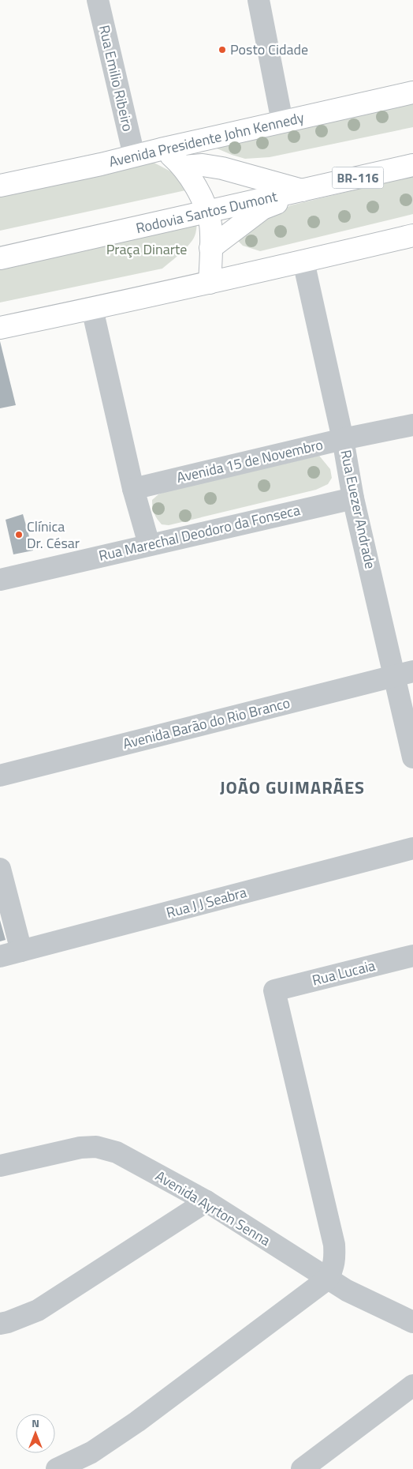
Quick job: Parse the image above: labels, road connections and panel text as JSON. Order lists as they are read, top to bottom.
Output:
{
  "streets": {
    "main road": ["Avenida Presidente John Kennedy", "BR-116", "Rodovia Santos Dumont"],
    "street": [
      "Rua Emilio Ribeiro",
      "Avenida 15 de Novembro",
      "Rua Euezer Andrade",
      "Rua Marechal Deodoro da Fonseca",
      "Avenida Barão do Rio Branco",
      "Rua J J Seabra",
      "Rua Lucaia",
      "Avenida Ayrton Senna"
    ]
  },
  "crossings": [
    ["Rua Emilio Ribeiro", "Avenida Presidente John Kennedy"],
    ["Avenida 15 de Novembro", "Rua Euezer Andrade"],
    ["Rua Euezer Andrade", "Rua Marechal Deodoro da Fonseca"],
    ["Rua Euezer Andrade", "Avenida Barão do Rio Branco"],
    ["Rua Lucaia", "Avenida Ayrton Senna"]
  ],
  "districts": ["JOÃO GUIMARÃES"],
  "parks": ["Praça Dinarte"],
  "places": ["Posto Cidade", "Clínica Dr. César"],
  "north": "top"
}
